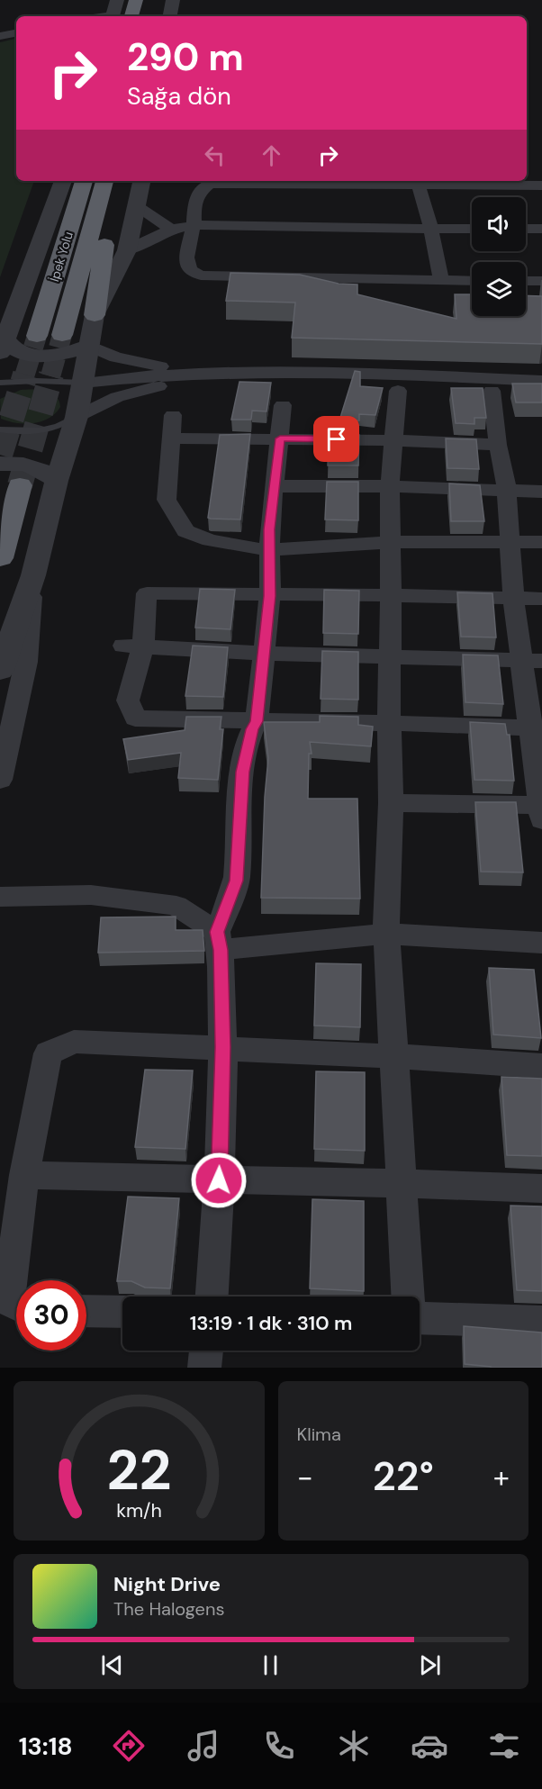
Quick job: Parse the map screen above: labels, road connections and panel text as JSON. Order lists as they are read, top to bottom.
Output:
{
  "streets": {
    "highway": ["İpek Yolu"]
  },
  "page": {
    "turn": ["290 m", "Sağa dön"],
    "limit": "30",
    "trip": "13:19 · 1 dk · 310 m",
    "tile": "Klima",
    "heat": ["−", "22°", "+"],
    "song": ["Night Drive", "The Halogens"],
    "tabs": "13:18",
    "gauge": ["22", "km/h"]
  }
}
